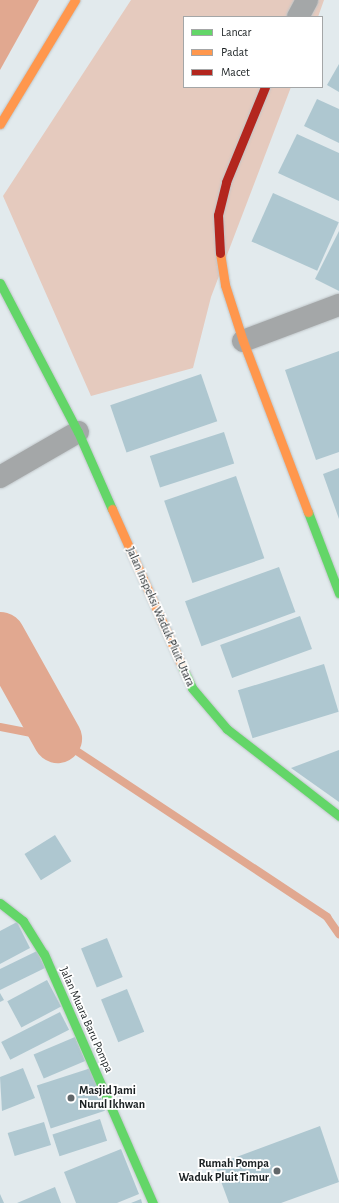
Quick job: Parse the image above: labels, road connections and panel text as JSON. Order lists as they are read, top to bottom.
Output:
{
  "streets": {
    "street": ["Jalan Inspeksi Waduk Pluit Utara", "Jalan Muara Baru Pompa"]
  },
  "places": ["Masjid Jami Nurul Ikhwan", "Rumah Pompa Waduk Pluit Timur"],
  "legend": ["Lancar", "Padat", "Macet"]
}
